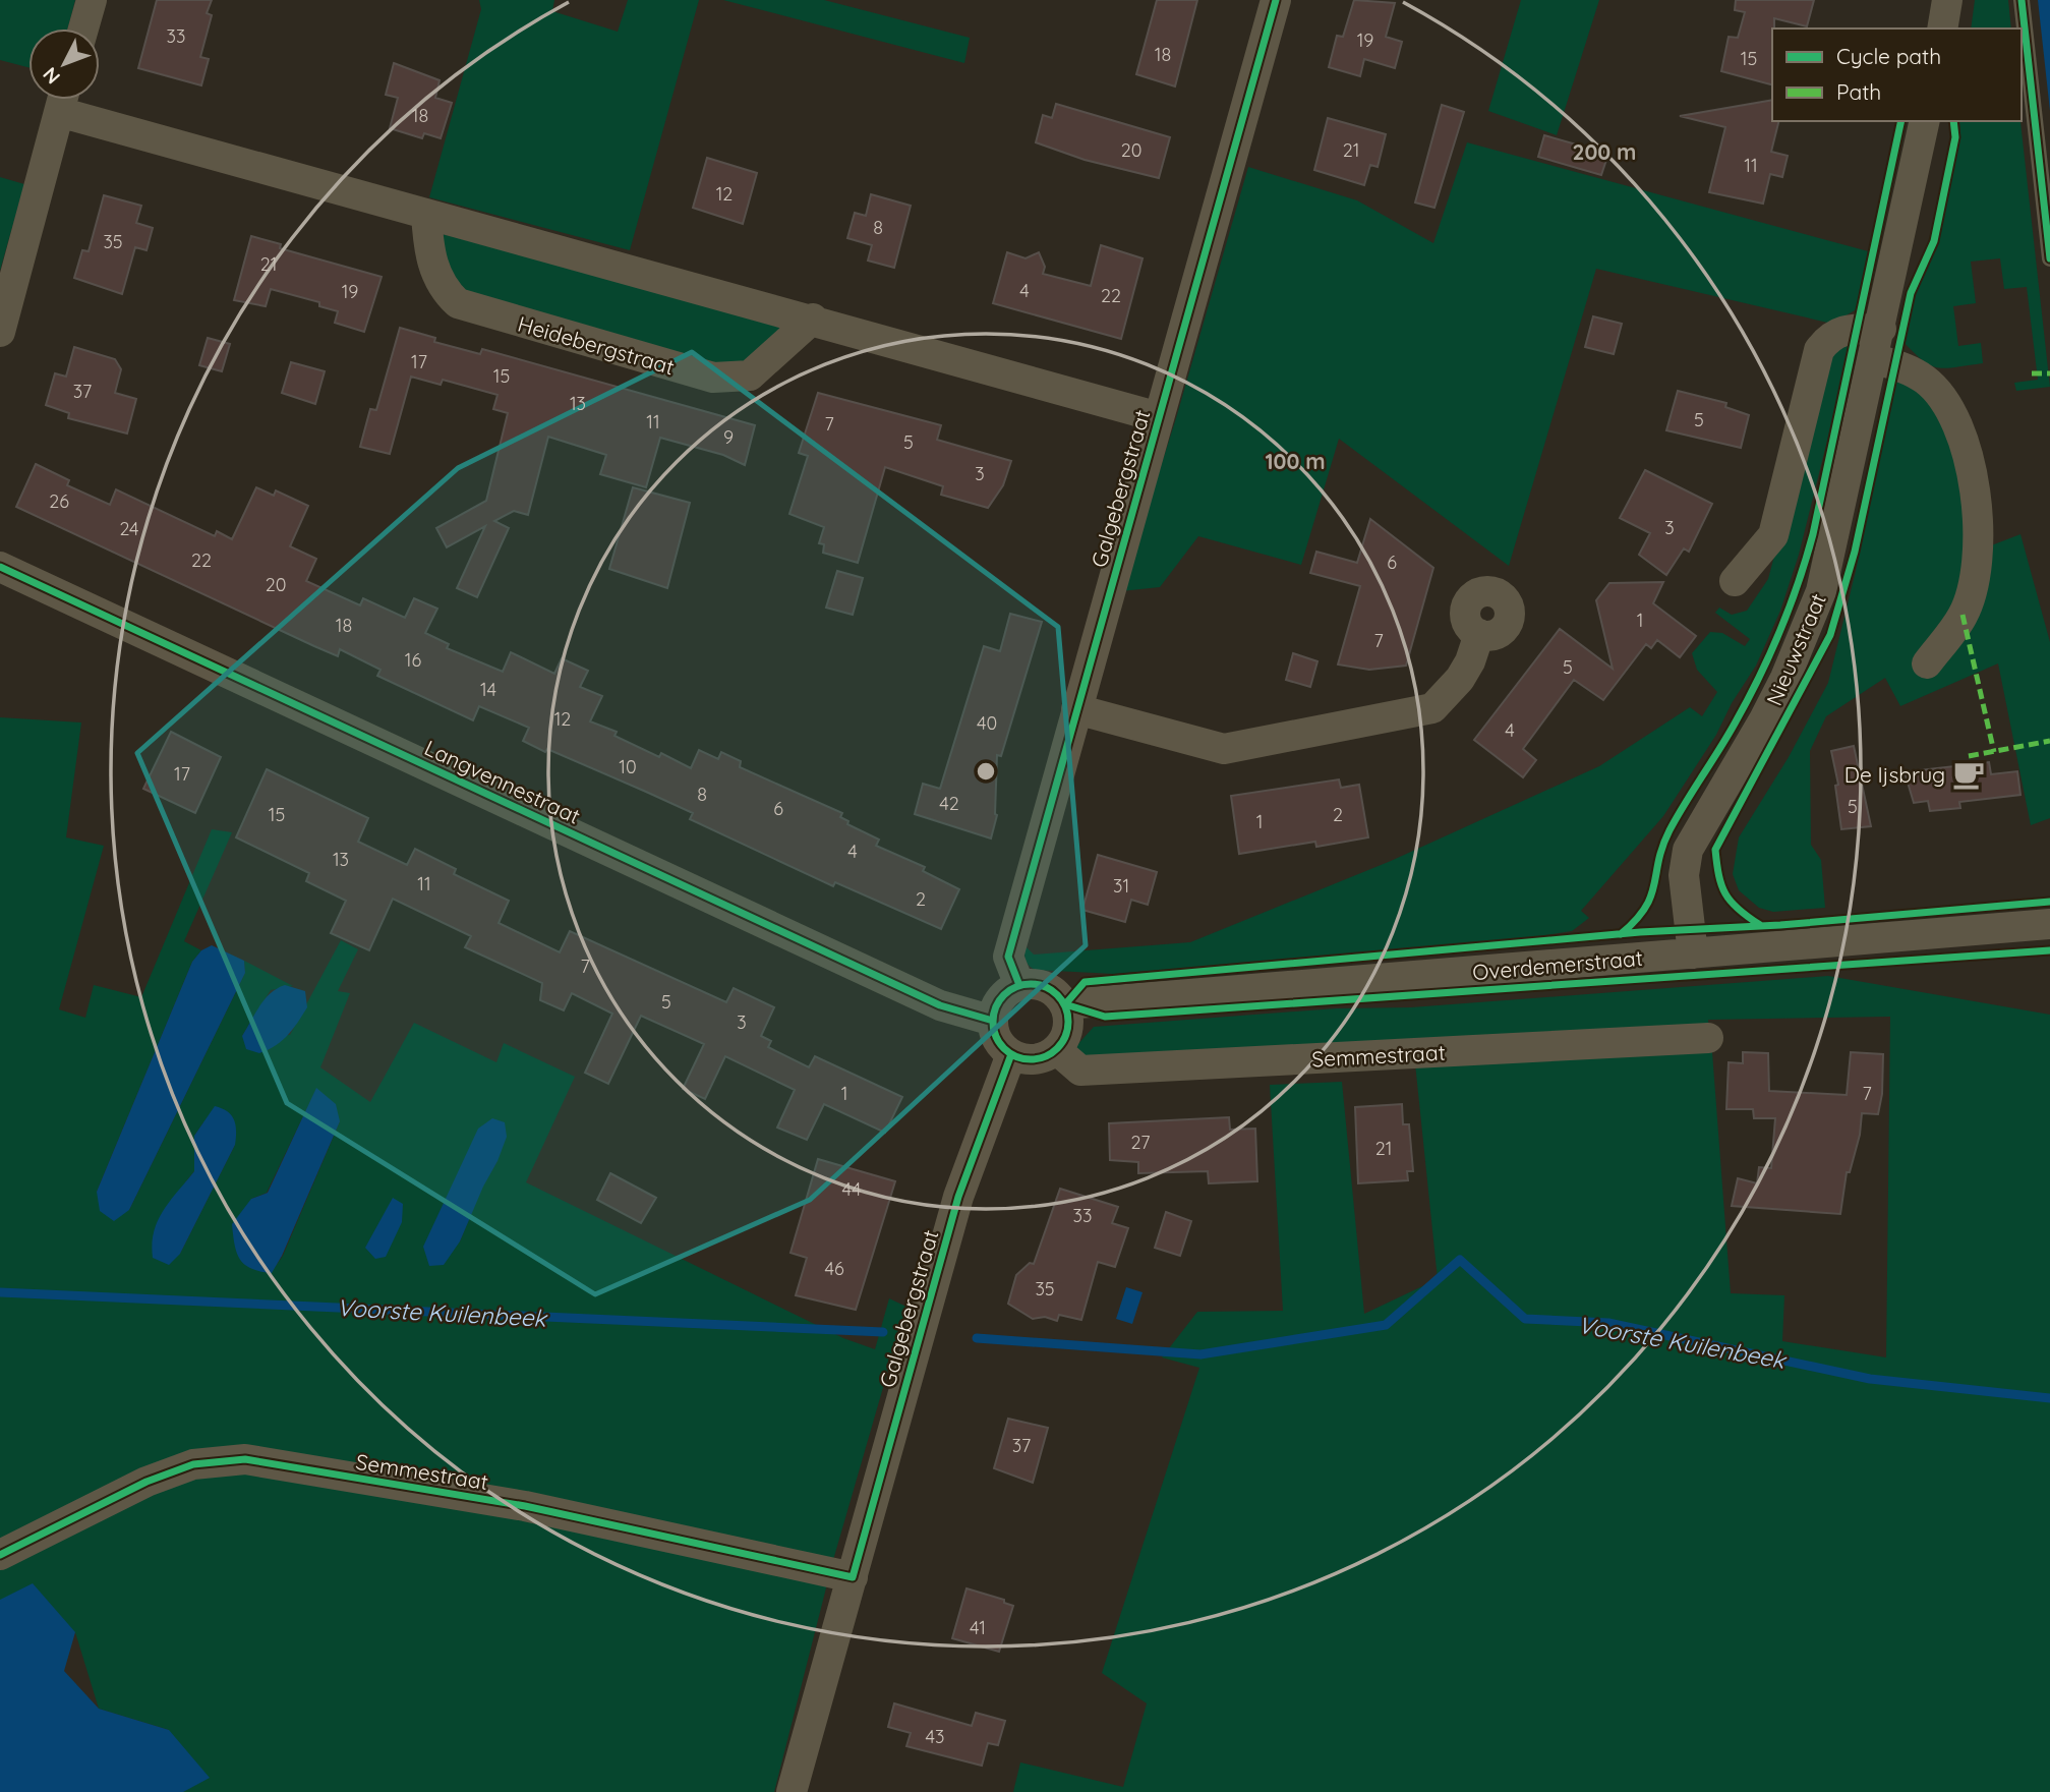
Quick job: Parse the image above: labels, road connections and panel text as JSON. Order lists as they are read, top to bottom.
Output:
{
  "streets": {
    "street": [
      "Heidebergstraat",
      "Galgebergstraat",
      "Nieuwstraat",
      "Langvennestraat",
      "Overdemerstraat",
      "Semmestraat"
    ]
  },
  "crossings": [
    ["Galgebergstraat", "Langvennestraat"],
    ["Galgebergstraat", "Overdemerstraat"],
    ["Galgebergstraat", "Semmestraat"],
    ["Nieuwstraat", "Overdemerstraat"],
    ["Langvennestraat", "Overdemerstraat"],
    ["Langvennestraat", "Semmestraat"],
    ["Overdemerstraat", "Semmestraat"]
  ],
  "water": ["Voorste Kuilenbeek"],
  "places": {
    "cafe": ["De Ijsbrug"]
  },
  "house_numbers": [
    "33",
    "19",
    "18",
    "15",
    "18",
    "20",
    "21",
    "11",
    "12",
    "8",
    "35",
    "21",
    "4",
    "19",
    "22",
    "17",
    "15",
    "37",
    "13",
    "5",
    "11",
    "7",
    "9",
    "5",
    "3",
    "26",
    "3",
    "24",
    "22",
    "6",
    "20",
    "1",
    "18",
    "7",
    "16",
    "5",
    "14",
    "12",
    "40",
    "4",
    "10",
    "17",
    "8",
    "42",
    "5",
    "6",
    "15",
    "2",
    "1",
    "4",
    "13",
    "11",
    "31",
    "2",
    "7",
    "5",
    "3",
    "1",
    "7",
    "27",
    "21",
    "44",
    "33",
    "46",
    "35",
    "37",
    "41",
    "43"
  ],
  "legend": ["Cycle path", "Path"],
  "north": "bottom left",
  "rings": ["200 m", "100 m"]
}
